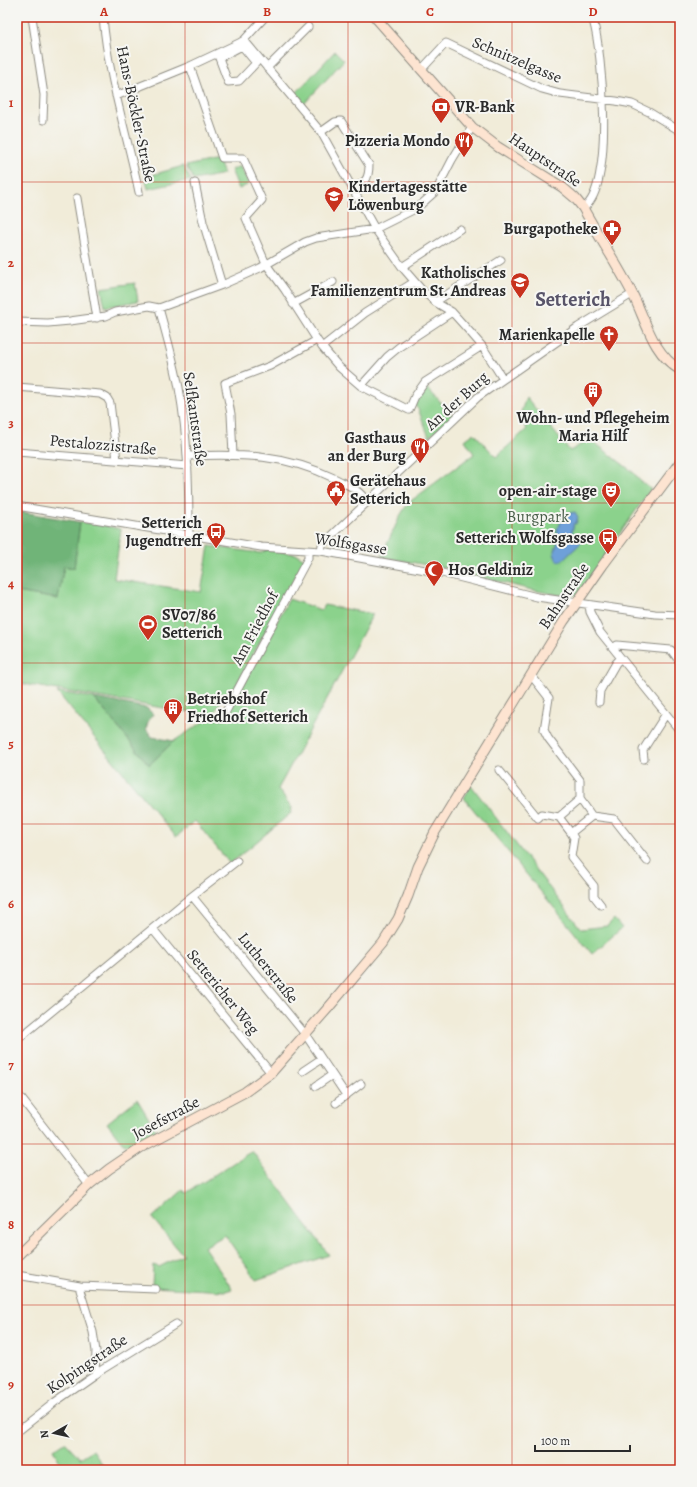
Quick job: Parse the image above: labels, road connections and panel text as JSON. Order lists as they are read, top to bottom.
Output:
{
  "streets": {
    "street": [
      "Schnitzelgasse",
      "Hans-Böckler-Straße",
      "Hauptstraße",
      "An der Burg",
      "Selfkantstraße",
      "Pestalozzistraße",
      "Wolfsgasse",
      "Bahnstraße",
      "Am Friedhof",
      "Lutherstraße",
      "Settericher Weg",
      "Josefstraße",
      "Kolpingstraße"
    ]
  },
  "crossings": [
    ["Schnitzelgasse", "Hauptstraße"],
    ["Hauptstraße", "An der Burg"],
    ["An der Burg", "Wolfsgasse"],
    ["Selfkantstraße", "Pestalozzistraße"],
    ["Selfkantstraße", "Wolfsgasse"],
    ["Wolfsgasse", "Bahnstraße"],
    ["Wolfsgasse", "Am Friedhof"],
    ["Bahnstraße", "Josefstraße"],
    ["Lutherstraße", "Josefstraße"],
    ["Settericher Weg", "Josefstraße"]
  ],
  "districts": ["Setterich"],
  "parks": ["Burgpark"],
  "places": {
    "bank": ["VR-Bank"],
    "restaurant": ["Pizzeria Mondo", "Gasthaus an der Burg"],
    "school or university": ["Kindertagesstätte Löwenburg", "Katholisches Familienzentrum St. Andreas"],
    "pharmacy": ["Burgapotheke"],
    "church": ["Marienkapelle"],
    "building": ["Wohn- und Pflegeheim Maria Hilf", "Betriebshof Friedhof Setterich"],
    "public building": ["Gerätehaus Setterich"],
    "theatre": ["open-air-stage"],
    "bus stop": ["Setterich Jugendtreff", "Setterich Wolfsgasse"],
    "mosque": ["Hos Geldiniz"],
    "sports": ["SV07/86 Setterich"]
  },
  "scale_bar": "100 m",
  "north": "left",
  "grid": {
    "columns": [
      "A",
      "B",
      "C",
      "D"
    ],
    "rows": [
      "1",
      "2",
      "3",
      "4",
      "5",
      "6",
      "7",
      "8",
      "9"
    ]
  }
}
